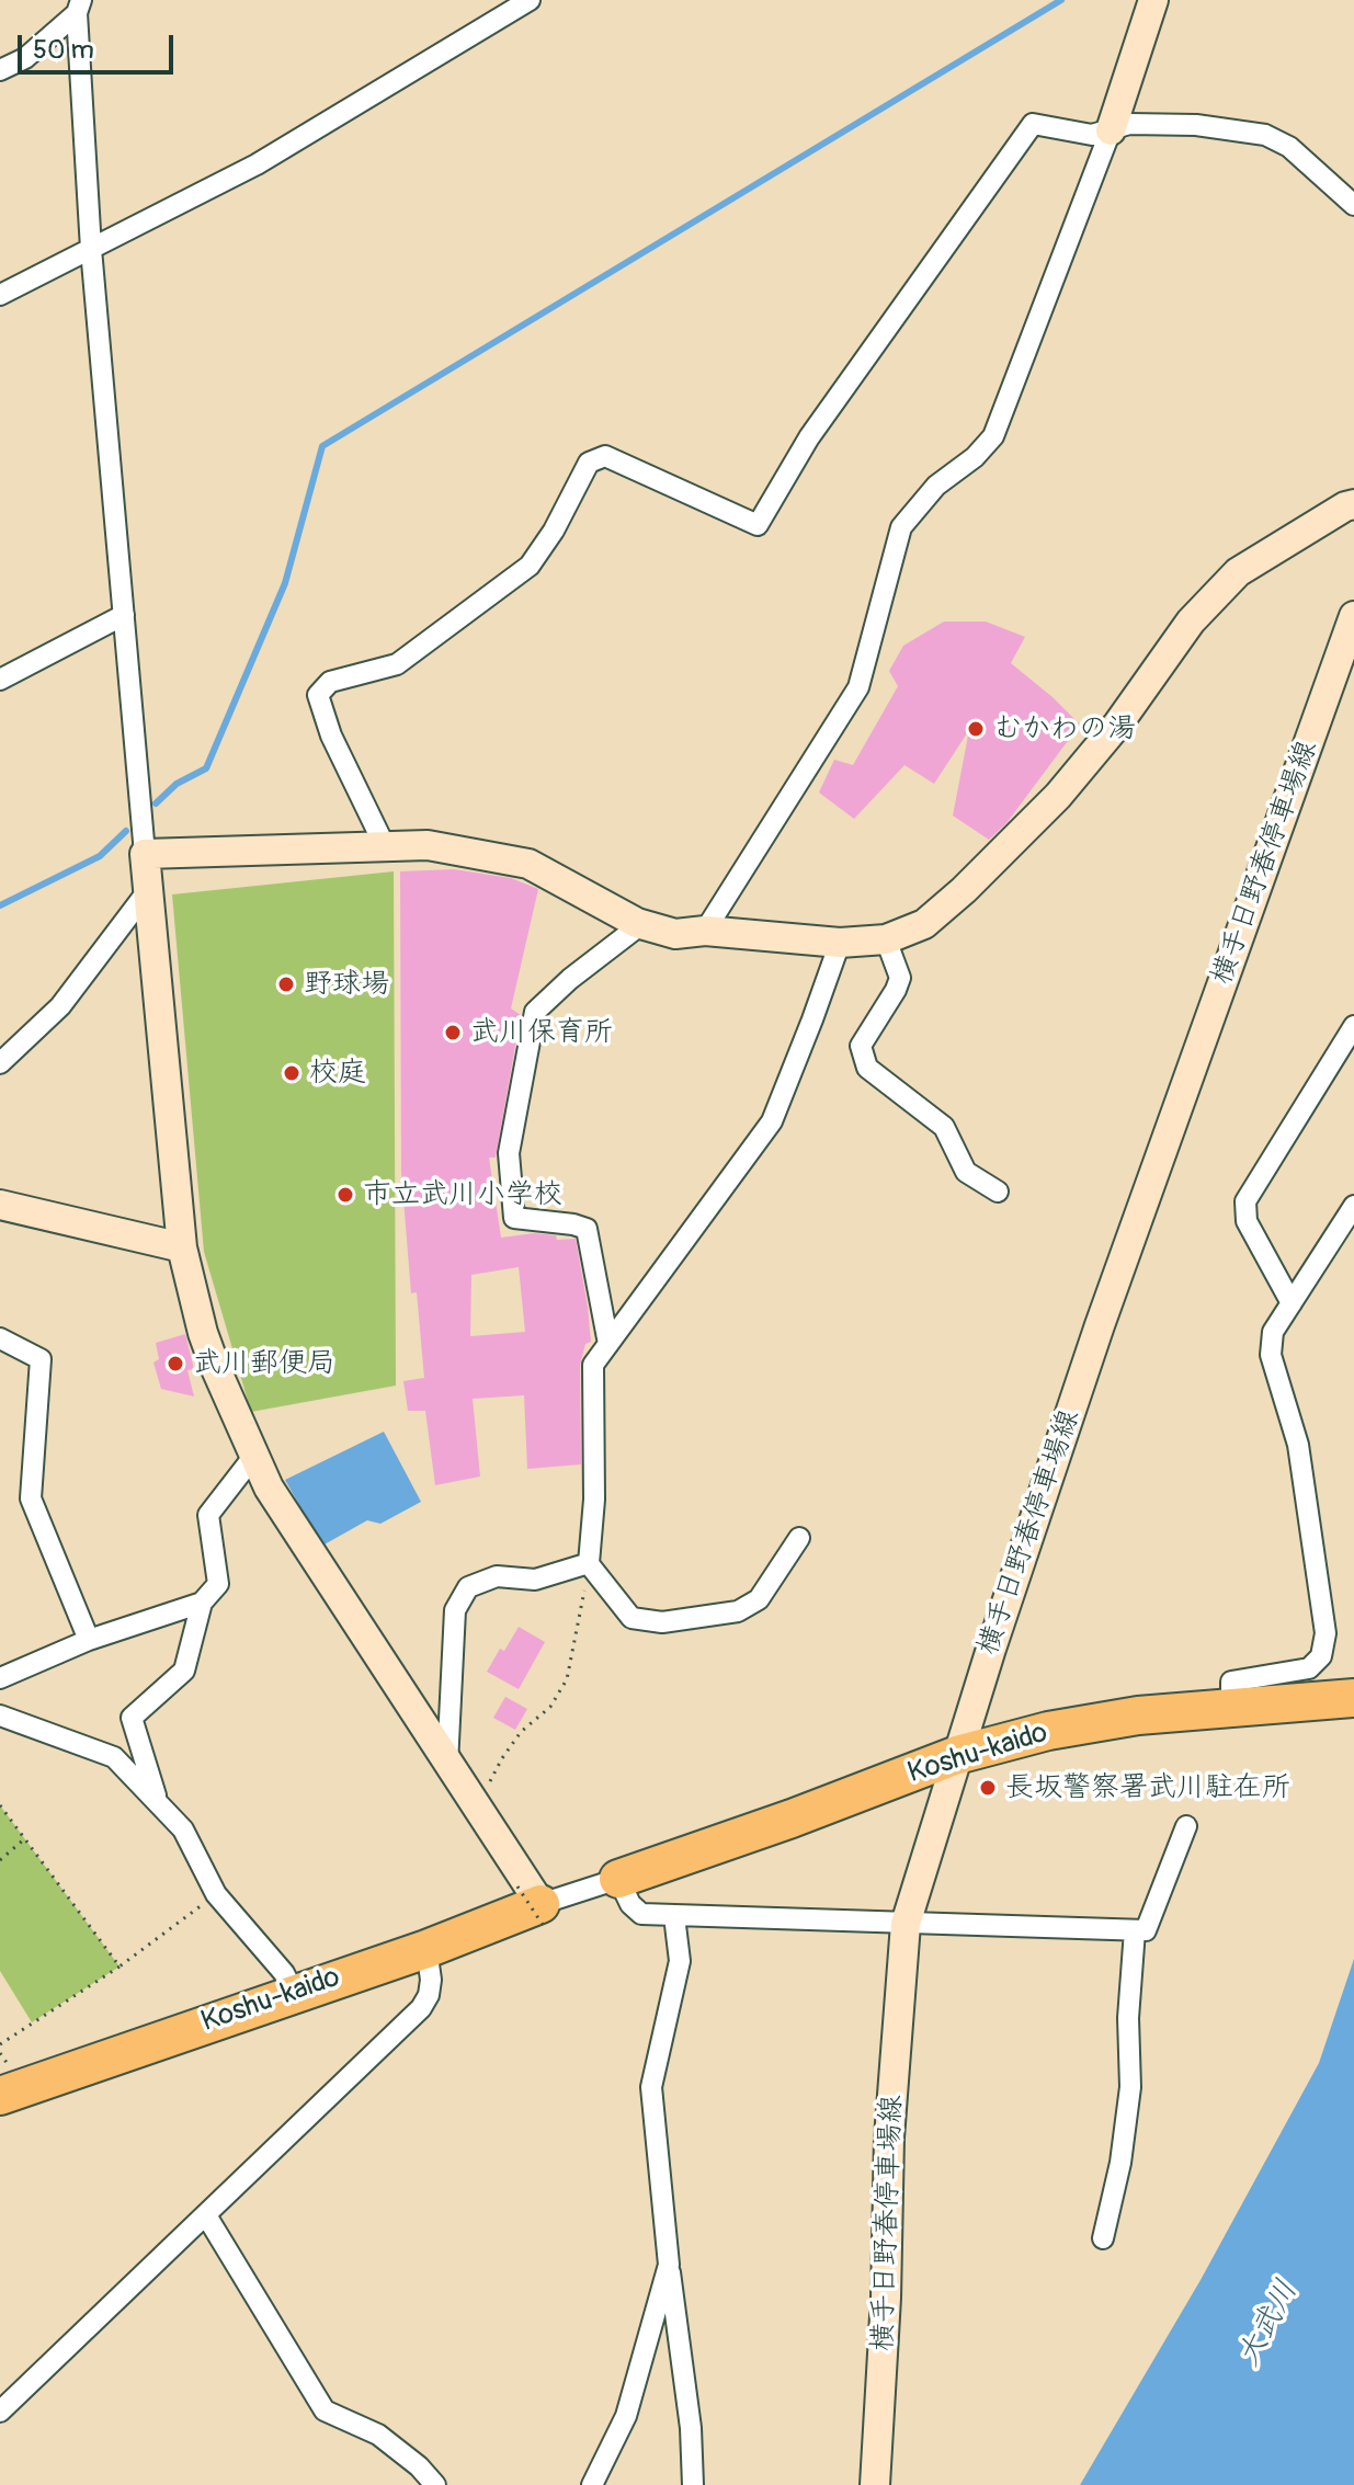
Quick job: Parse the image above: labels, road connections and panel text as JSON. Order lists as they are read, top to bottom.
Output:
{
  "streets": {
    "highway": ["Koshu-kaido"],
    "street": ["横手日野春停車場線"]
  },
  "crossings": [
    ["横手日野春停車場線", "Koshu-kaido"]
  ],
  "water": ["大武川"],
  "places": [
    "むかわの湯",
    "野球場",
    "武川保育所",
    "校庭",
    "市立武川小学校",
    "武川郵便局",
    "長坂警察署武川駐在所"
  ],
  "scale_bar": "50 m"
}
